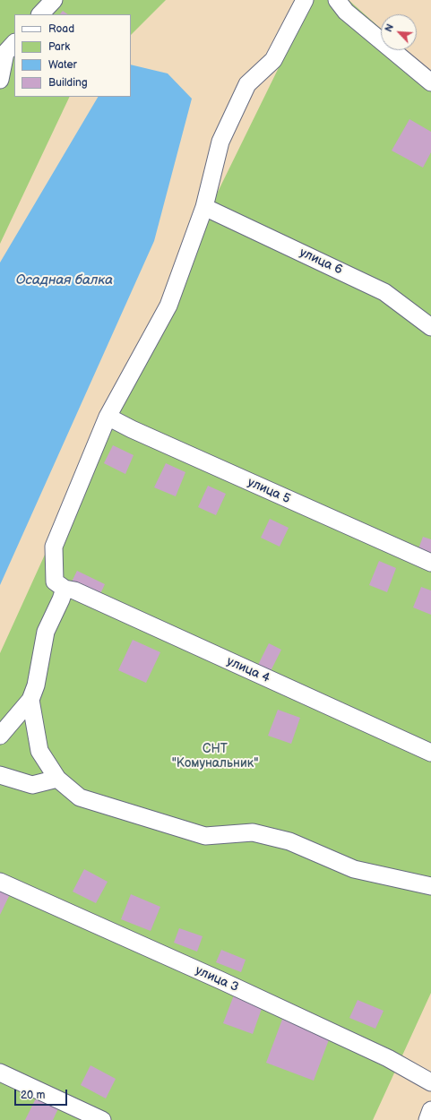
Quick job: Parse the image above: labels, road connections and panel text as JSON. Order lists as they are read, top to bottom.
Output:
{
  "streets": {
    "street": [
      "улица 6",
      "улица 5",
      "улица 4",
      "улица 3"
    ]
  },
  "water": ["Осадная балка"],
  "parks": ["СНТ \"Комунальник\""],
  "legend": [
    "Road",
    "Park",
    "Water",
    "Building"
  ],
  "scale_bar": "20 m",
  "north": "top left"
}
